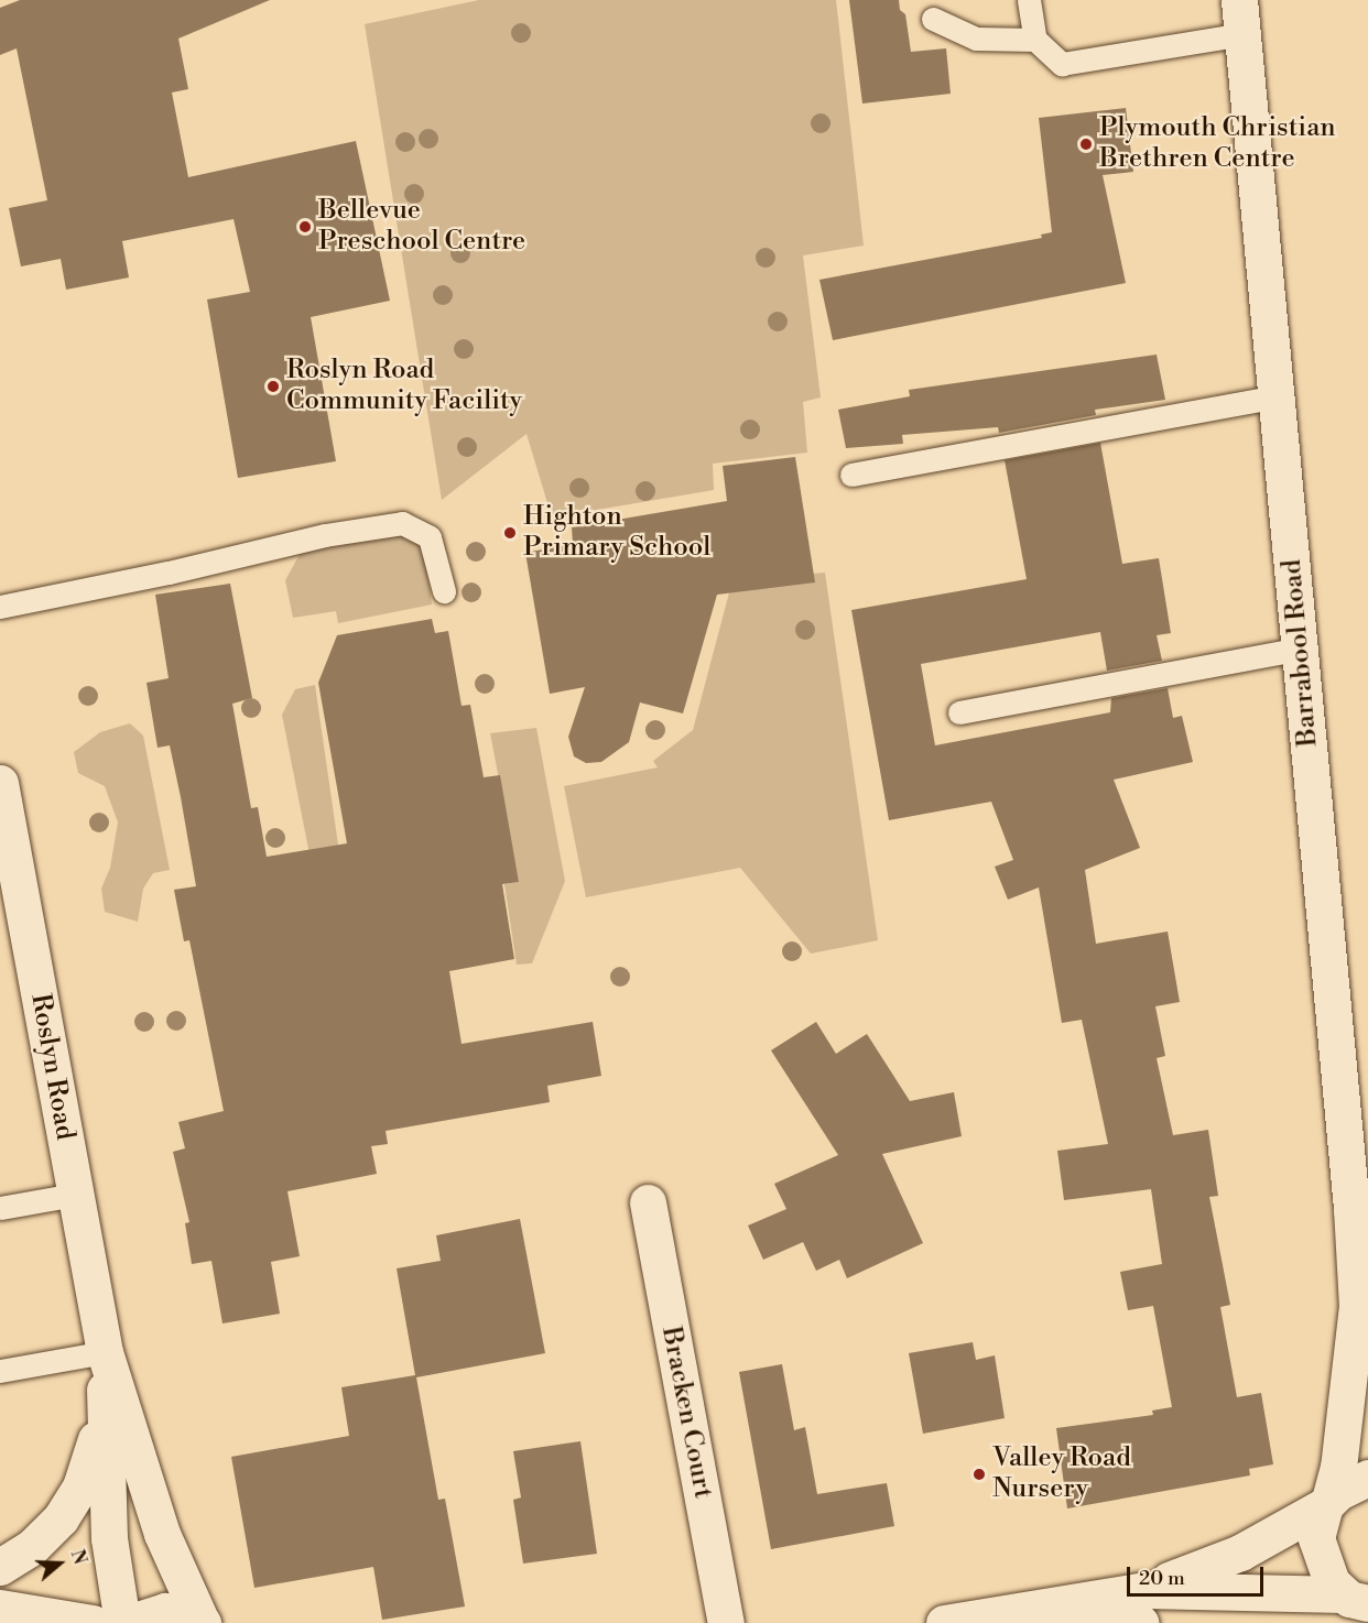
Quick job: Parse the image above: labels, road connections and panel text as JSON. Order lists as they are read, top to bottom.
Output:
{
  "streets": {
    "main road": ["Barrabool Road", "Roslyn Road", "Bracken Court"]
  },
  "places": [
    "Plymouth Christian Brethren Centre",
    "Bellevue Preschool Centre",
    "Roslyn Road Community Facility",
    "Highton Primary School",
    "Valley Road Nursery"
  ],
  "scale_bar": "20 m",
  "north": "right"
}
